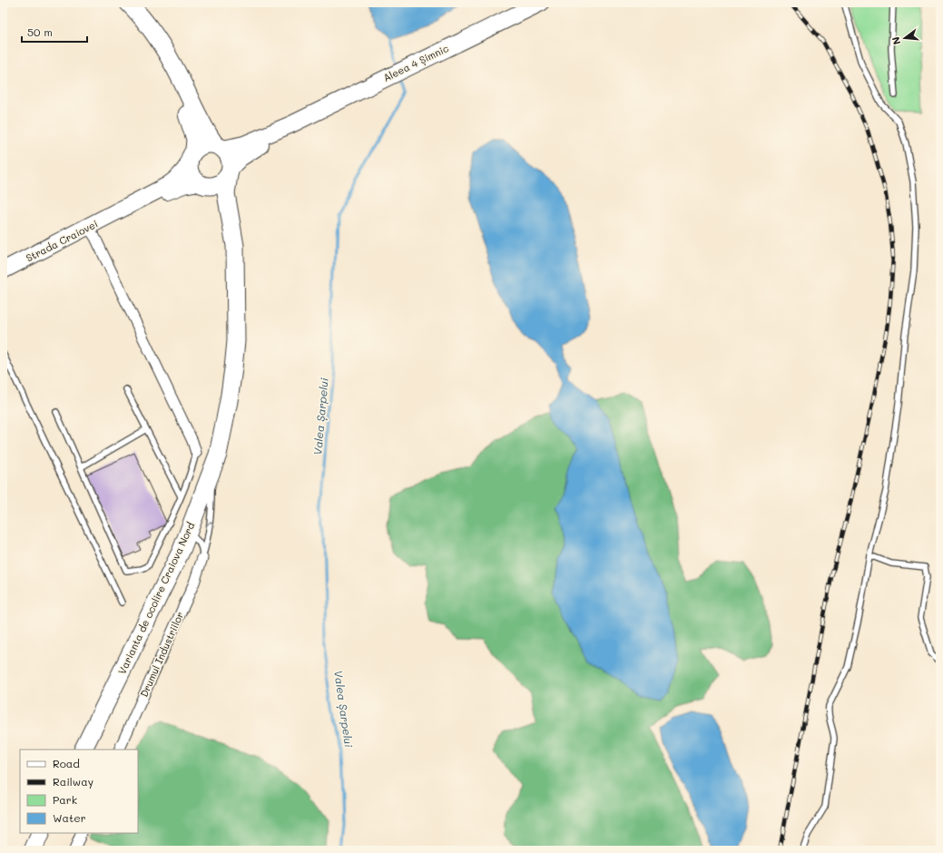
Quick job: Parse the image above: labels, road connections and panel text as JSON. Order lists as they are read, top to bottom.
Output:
{
  "streets": {
    "highway": ["Varianta de ocolire Craiova Nord"],
    "main road": ["Aleea 4 Șimnic", "Strada Craiovei"],
    "street": ["Drumul Industriilor"]
  },
  "crossings": [
    ["Aleea 4 Șimnic", "Varianta de ocolire Craiova Nord"],
    ["Varianta de ocolire Craiova Nord", "Drumul Industriilor"]
  ],
  "water": ["Valea Șarpelui"],
  "legend": [
    "Road",
    "Railway",
    "Park",
    "Water"
  ],
  "scale_bar": "50 m",
  "north": "left"
}
